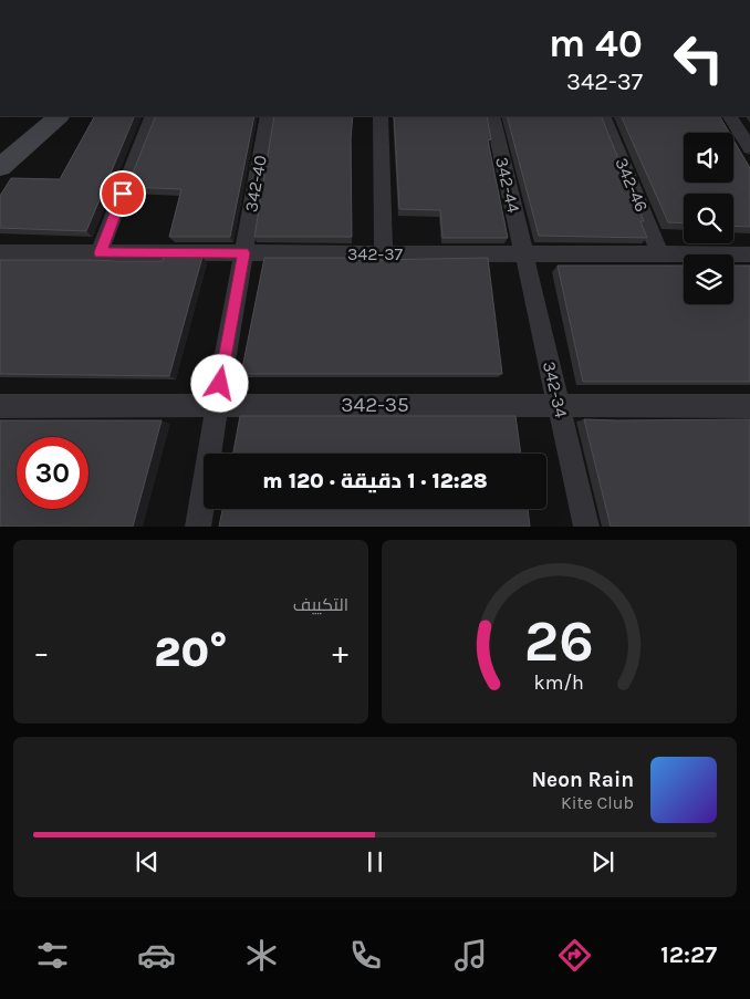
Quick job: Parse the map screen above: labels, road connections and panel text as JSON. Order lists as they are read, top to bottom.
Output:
{
  "streets": {
    "street": [
      "342-40",
      "342-44",
      "342-46",
      "342-37",
      "342-34",
      "342-35"
    ]
  },
  "crossings": [
    ["342-40", "342-37"],
    ["342-40", "342-35"],
    ["342-44", "342-37"],
    ["342-44", "342-34"],
    ["342-46", "342-37"],
    ["342-37", "342-34"],
    ["342-34", "342-35"]
  ],
  "page": {
    "turn": ["40 m", "342-37"],
    "limit": "30",
    "trip": "12:28 · 1 دقيقة · 120 m",
    "tile": "التكييف",
    "heat": ["−", "20°", "+"],
    "song": ["Neon Rain", "Kite Club"],
    "tabs": "12:27",
    "gauge": ["26", "km/h"]
  }
}
